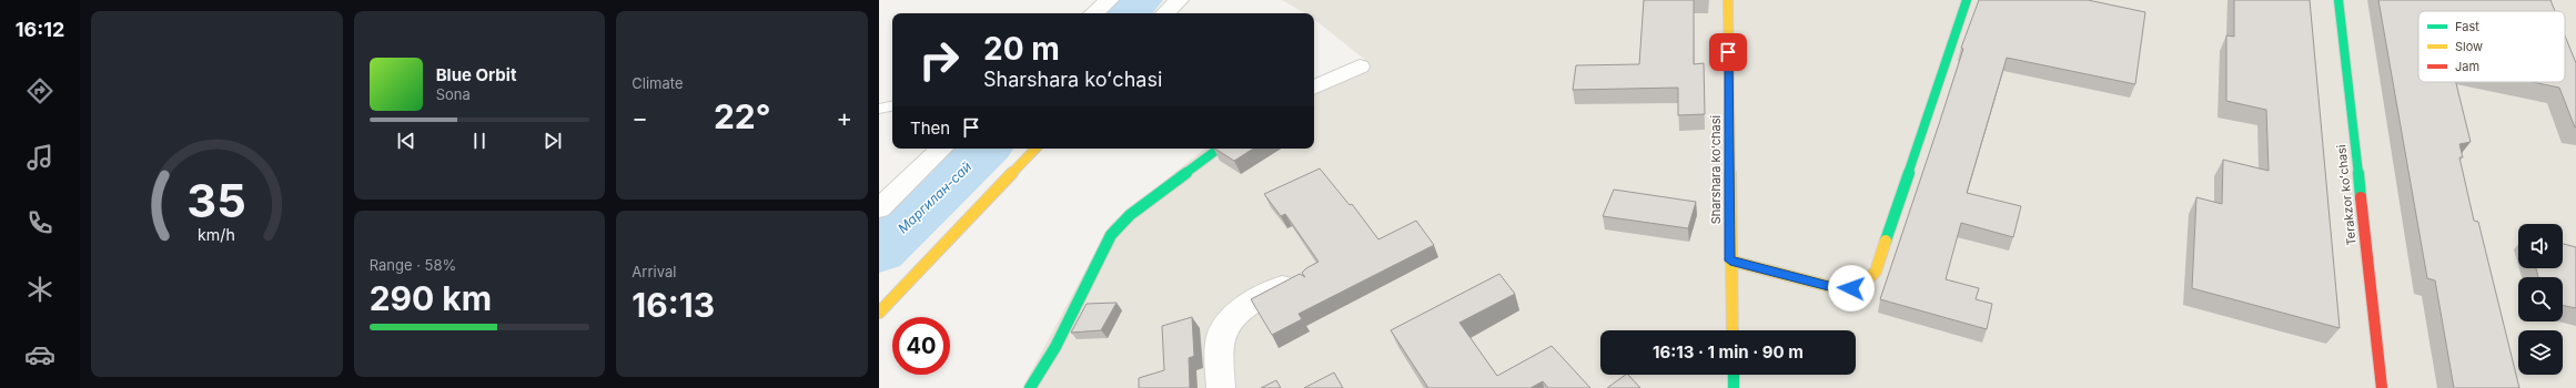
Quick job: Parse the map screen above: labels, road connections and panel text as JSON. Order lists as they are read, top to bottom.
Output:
{
  "streets": {
    "street": ["Sharshara koʻchasi", "Terakzor koʻchasi"]
  },
  "water": ["Маргилан-сай"],
  "legend": ["Fast", "Slow", "Jam"],
  "page": {
    "tabs": "16:12",
    "tile": [
      "Climate",
      ["Range · 58%", "290 km"],
      ["Arrival", "16:13"]
    ],
    "turn": ["20 m", "Sharshara koʻchasi"],
    "song": ["Blue Orbit", "Sona"],
    "heat": ["−", "22°", "+"],
    "then": "Then",
    "limit": "40",
    "trip": "16:13 · 1 min · 90 m",
    "gauge": ["35", "km/h"]
  }
}
